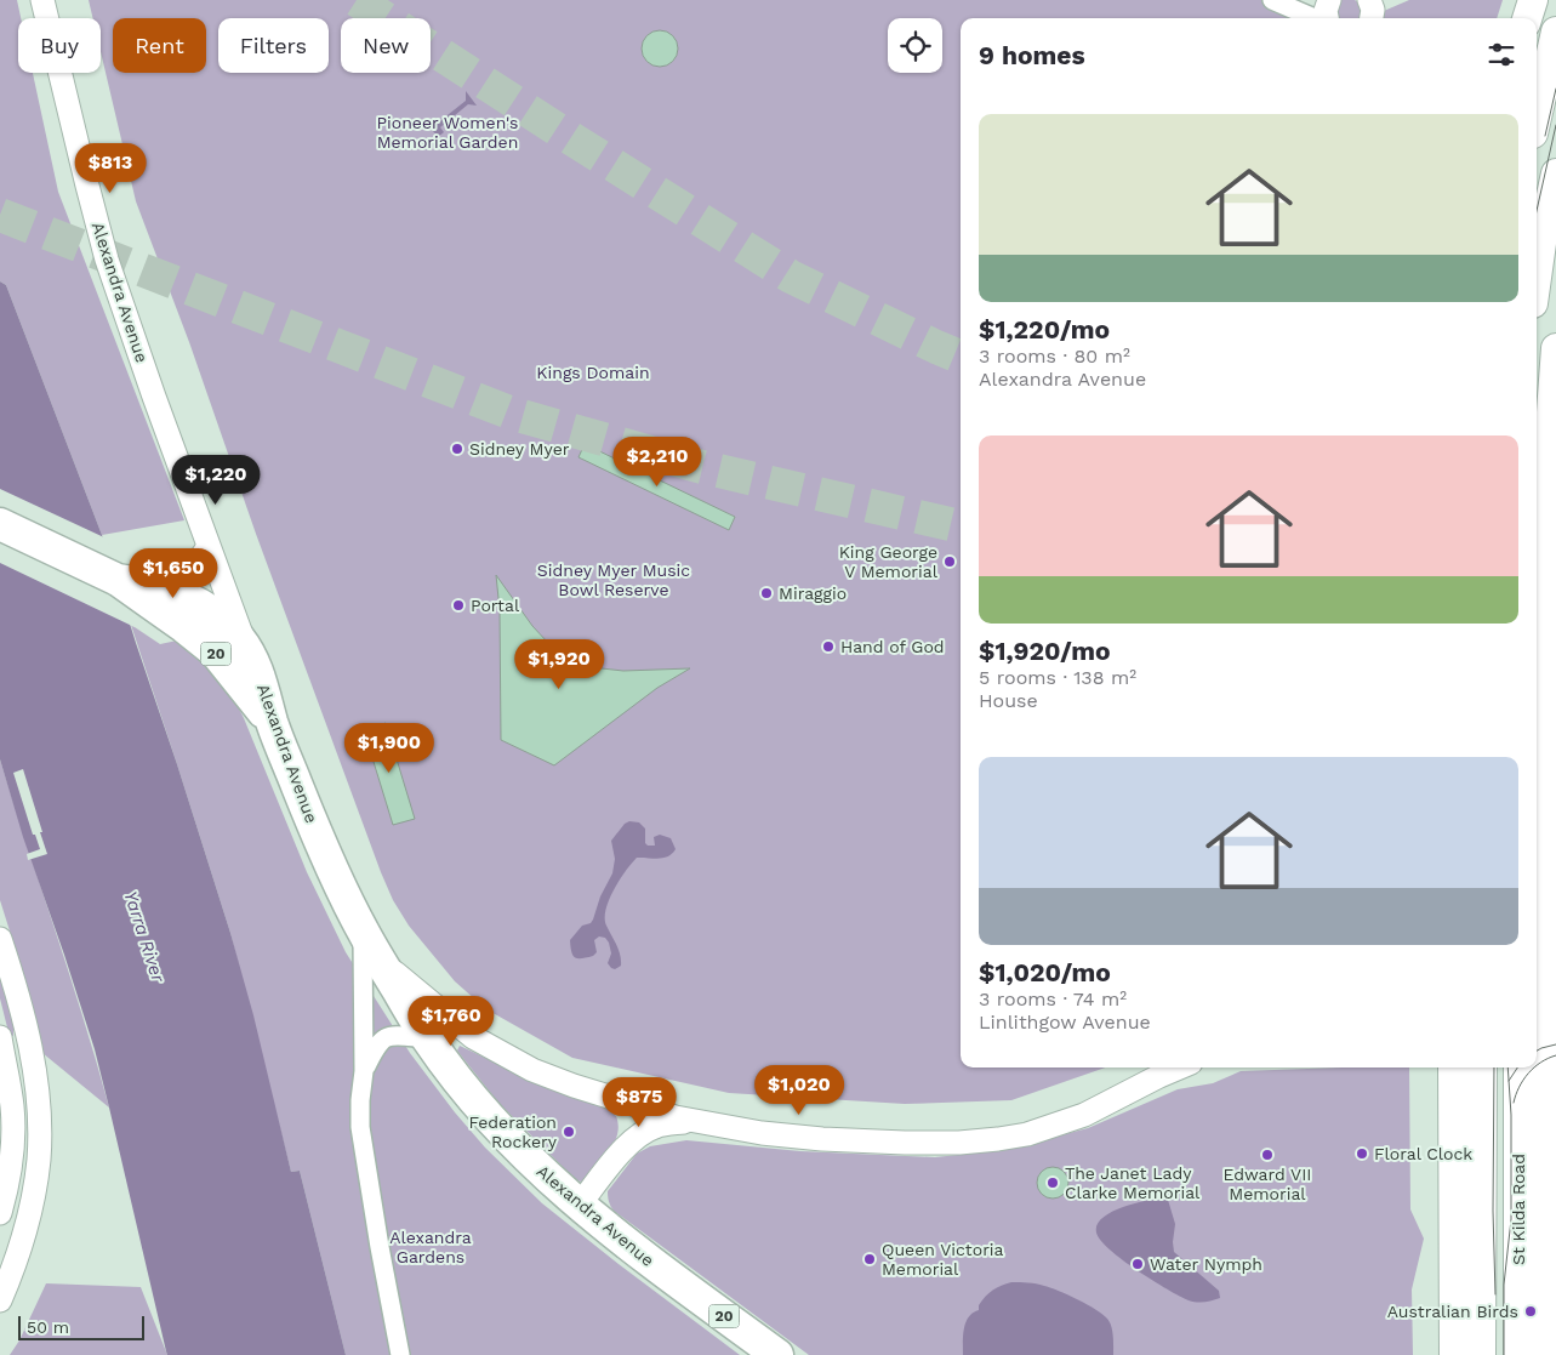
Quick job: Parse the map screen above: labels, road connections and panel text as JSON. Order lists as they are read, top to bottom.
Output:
{
  "streets": {
    "highway": ["Alexandra Avenue", "20"],
    "main road": ["St Kilda Road"]
  },
  "crossings": [
    ["Alexandra Avenue", "20"]
  ],
  "water": ["Yarra River"],
  "parks": [
    "Pioneer Women's Memorial Garden",
    "Kings Domain",
    "Sidney Myer Music Bowl Reserve",
    "Alexandra Gardens"
  ],
  "places": [
    "Sidney Myer",
    "King George V Memorial",
    "Miraggio",
    "Portal",
    "Hand of God",
    "Federation Rockery",
    "Floral Clock",
    "Edward VII Memorial",
    "The Janet Lady Clarke Memorial",
    "Queen Victoria Memorial",
    "Water Nymph",
    "Australian Birds"
  ],
  "scale_bar": "50 m",
  "page": {
    "chip": [
      "Buy",
      "Rent",
      "Filters",
      "New"
    ],
    "heading": "9 homes",
    "list": [
      {
        "name": "$1,220/mo",
        "note": "3 rooms · 80 m² · Alexandra Avenue"
      },
      {
        "name": "$1,920/mo",
        "note": "5 rooms · 138 m² · House"
      },
      {
        "name": "$1,020/mo",
        "note": "3 rooms · 74 m² · Linlithgow Avenue"
      }
    ],
    "price": [
      "$813",
      "$2,210",
      "$1,220",
      "$1,650",
      "$1,920",
      "$1,900",
      "$1,760",
      "$1,020",
      "$875"
    ],
    "scale": "50 m"
  }
}
